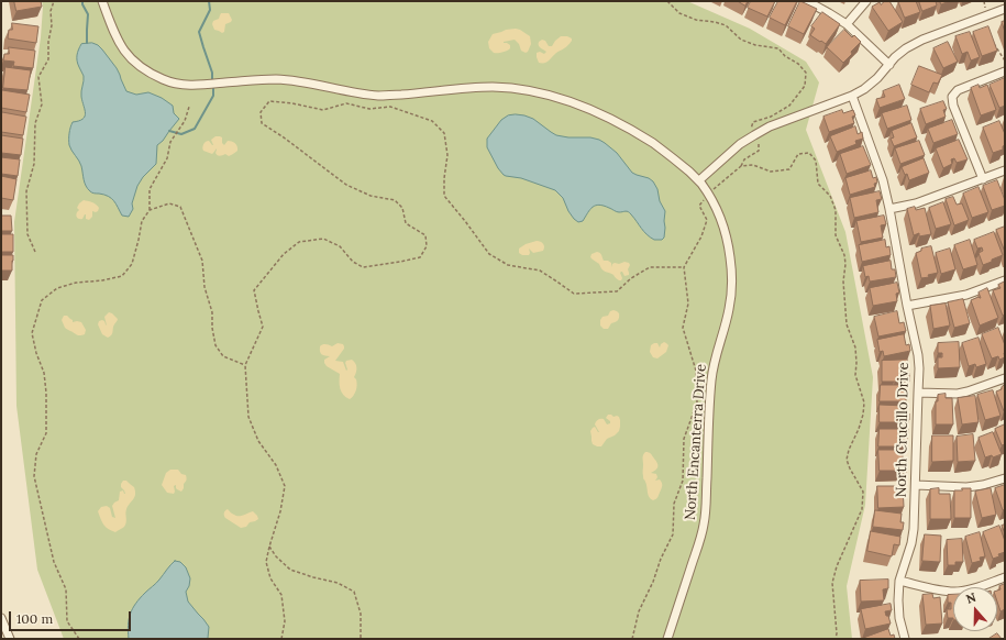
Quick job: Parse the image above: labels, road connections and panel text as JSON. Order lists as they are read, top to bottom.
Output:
{
  "streets": {
    "street": ["North Crucillo Drive", "North Encanterra Drive"]
  },
  "scale_bar": "100 m",
  "north": "top"
}
